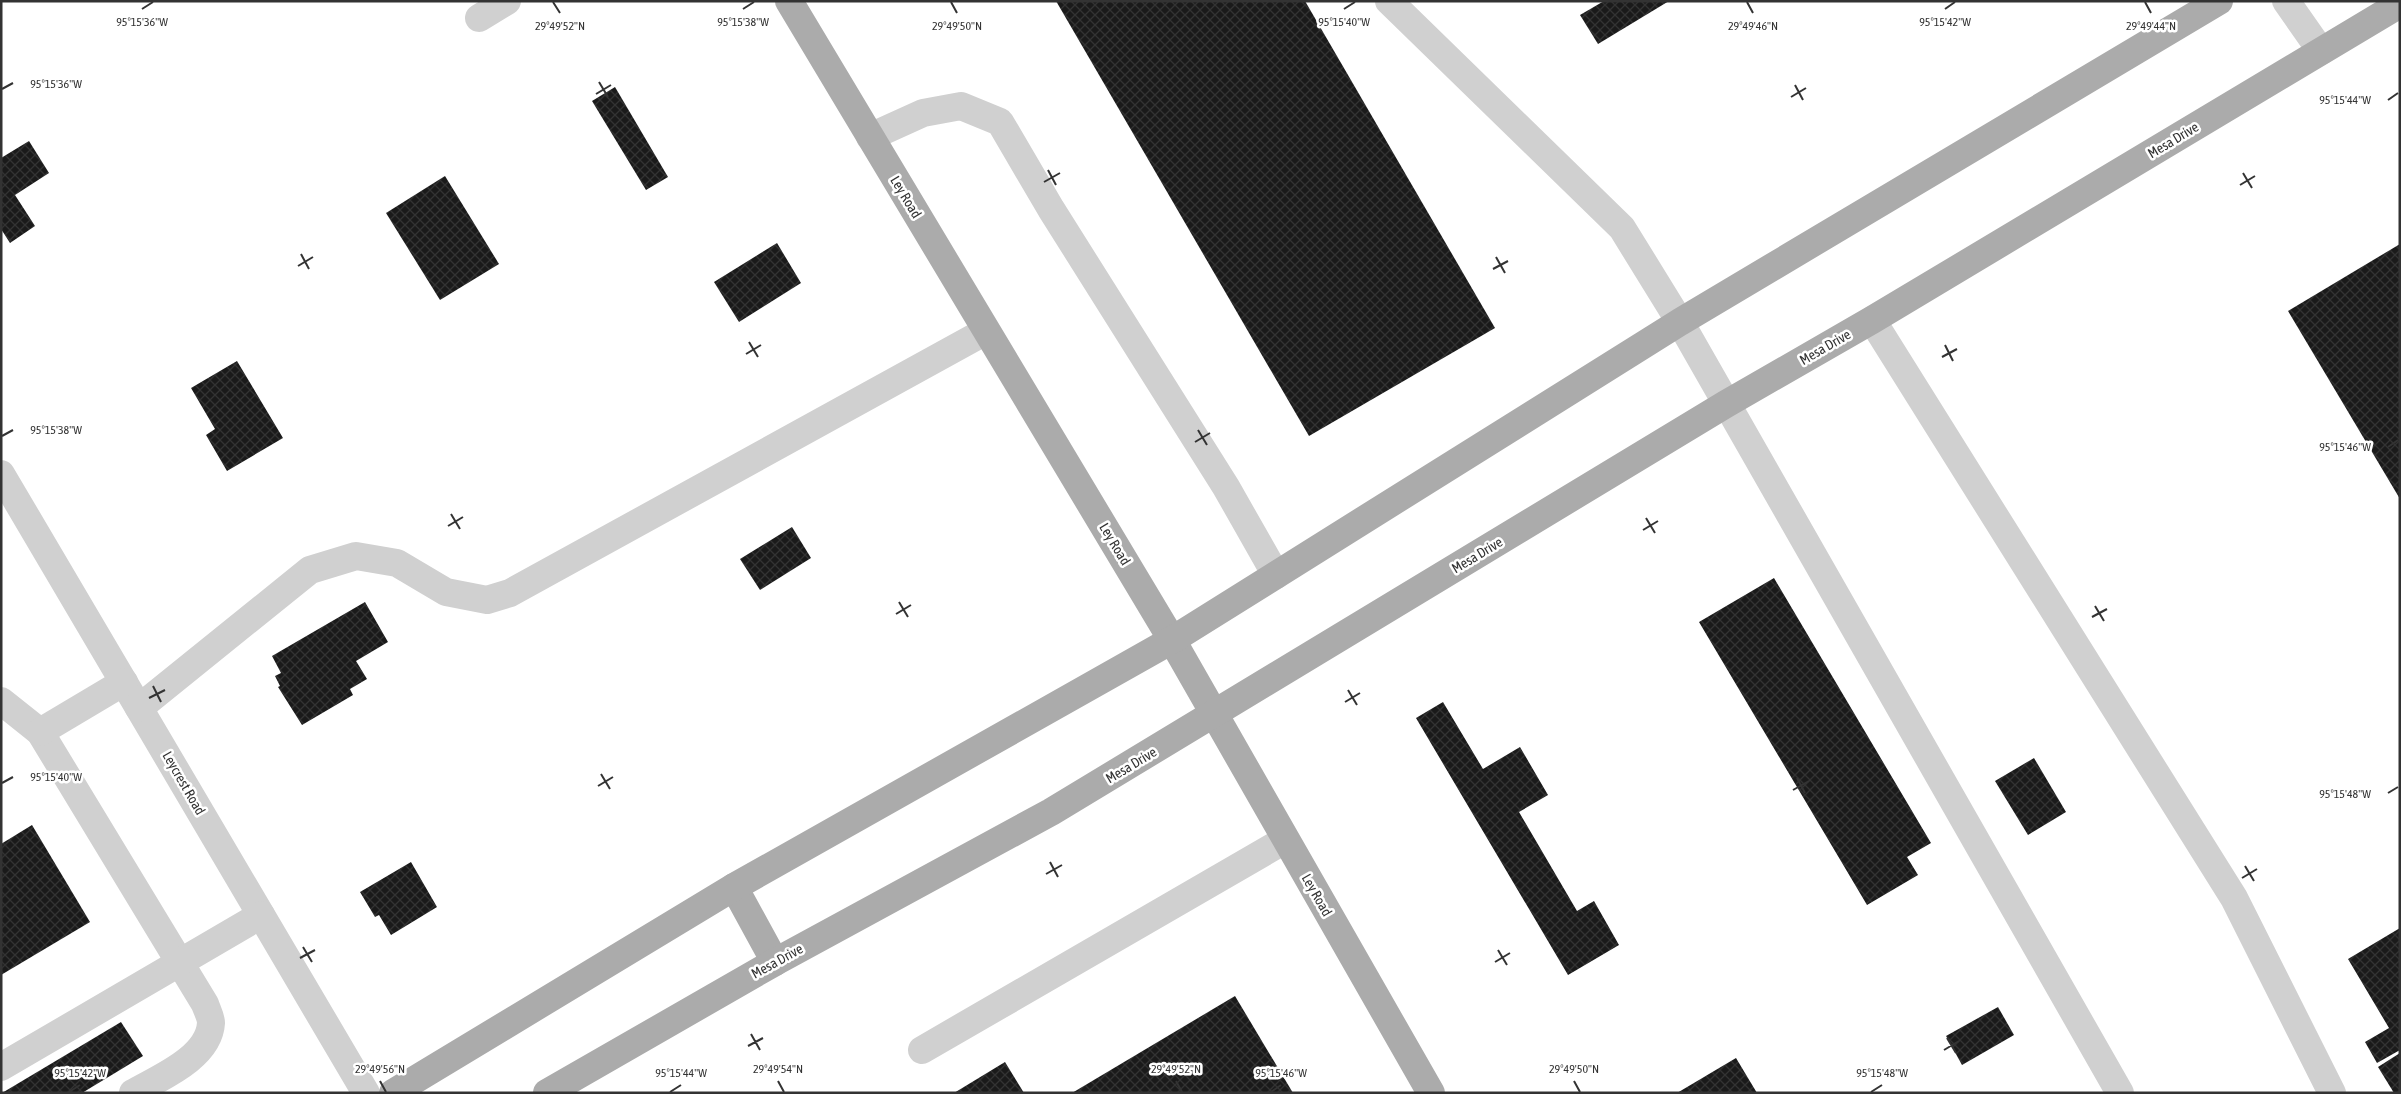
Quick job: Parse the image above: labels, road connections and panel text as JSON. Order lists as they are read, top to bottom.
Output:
{
  "streets": {
    "main road": ["Mesa Drive", "Ley Road"],
    "street": ["Leycrest Road"]
  },
  "crossings": [
    ["Mesa Drive", "Ley Road"]
  ],
  "coordinates": [
    "95°15'38\"W",
    "95°15'40\"W",
    "95°15'42\"W",
    "95°15'36\"W",
    "29°49'52\"N",
    "29°49'50\"N",
    "29°49'46\"N",
    "29°49'44\"N",
    "95°15'44\"W",
    "95°15'46\"W",
    "95°15'48\"W",
    "29°49'56\"N",
    "29°49'54\"N"
  ]
}
